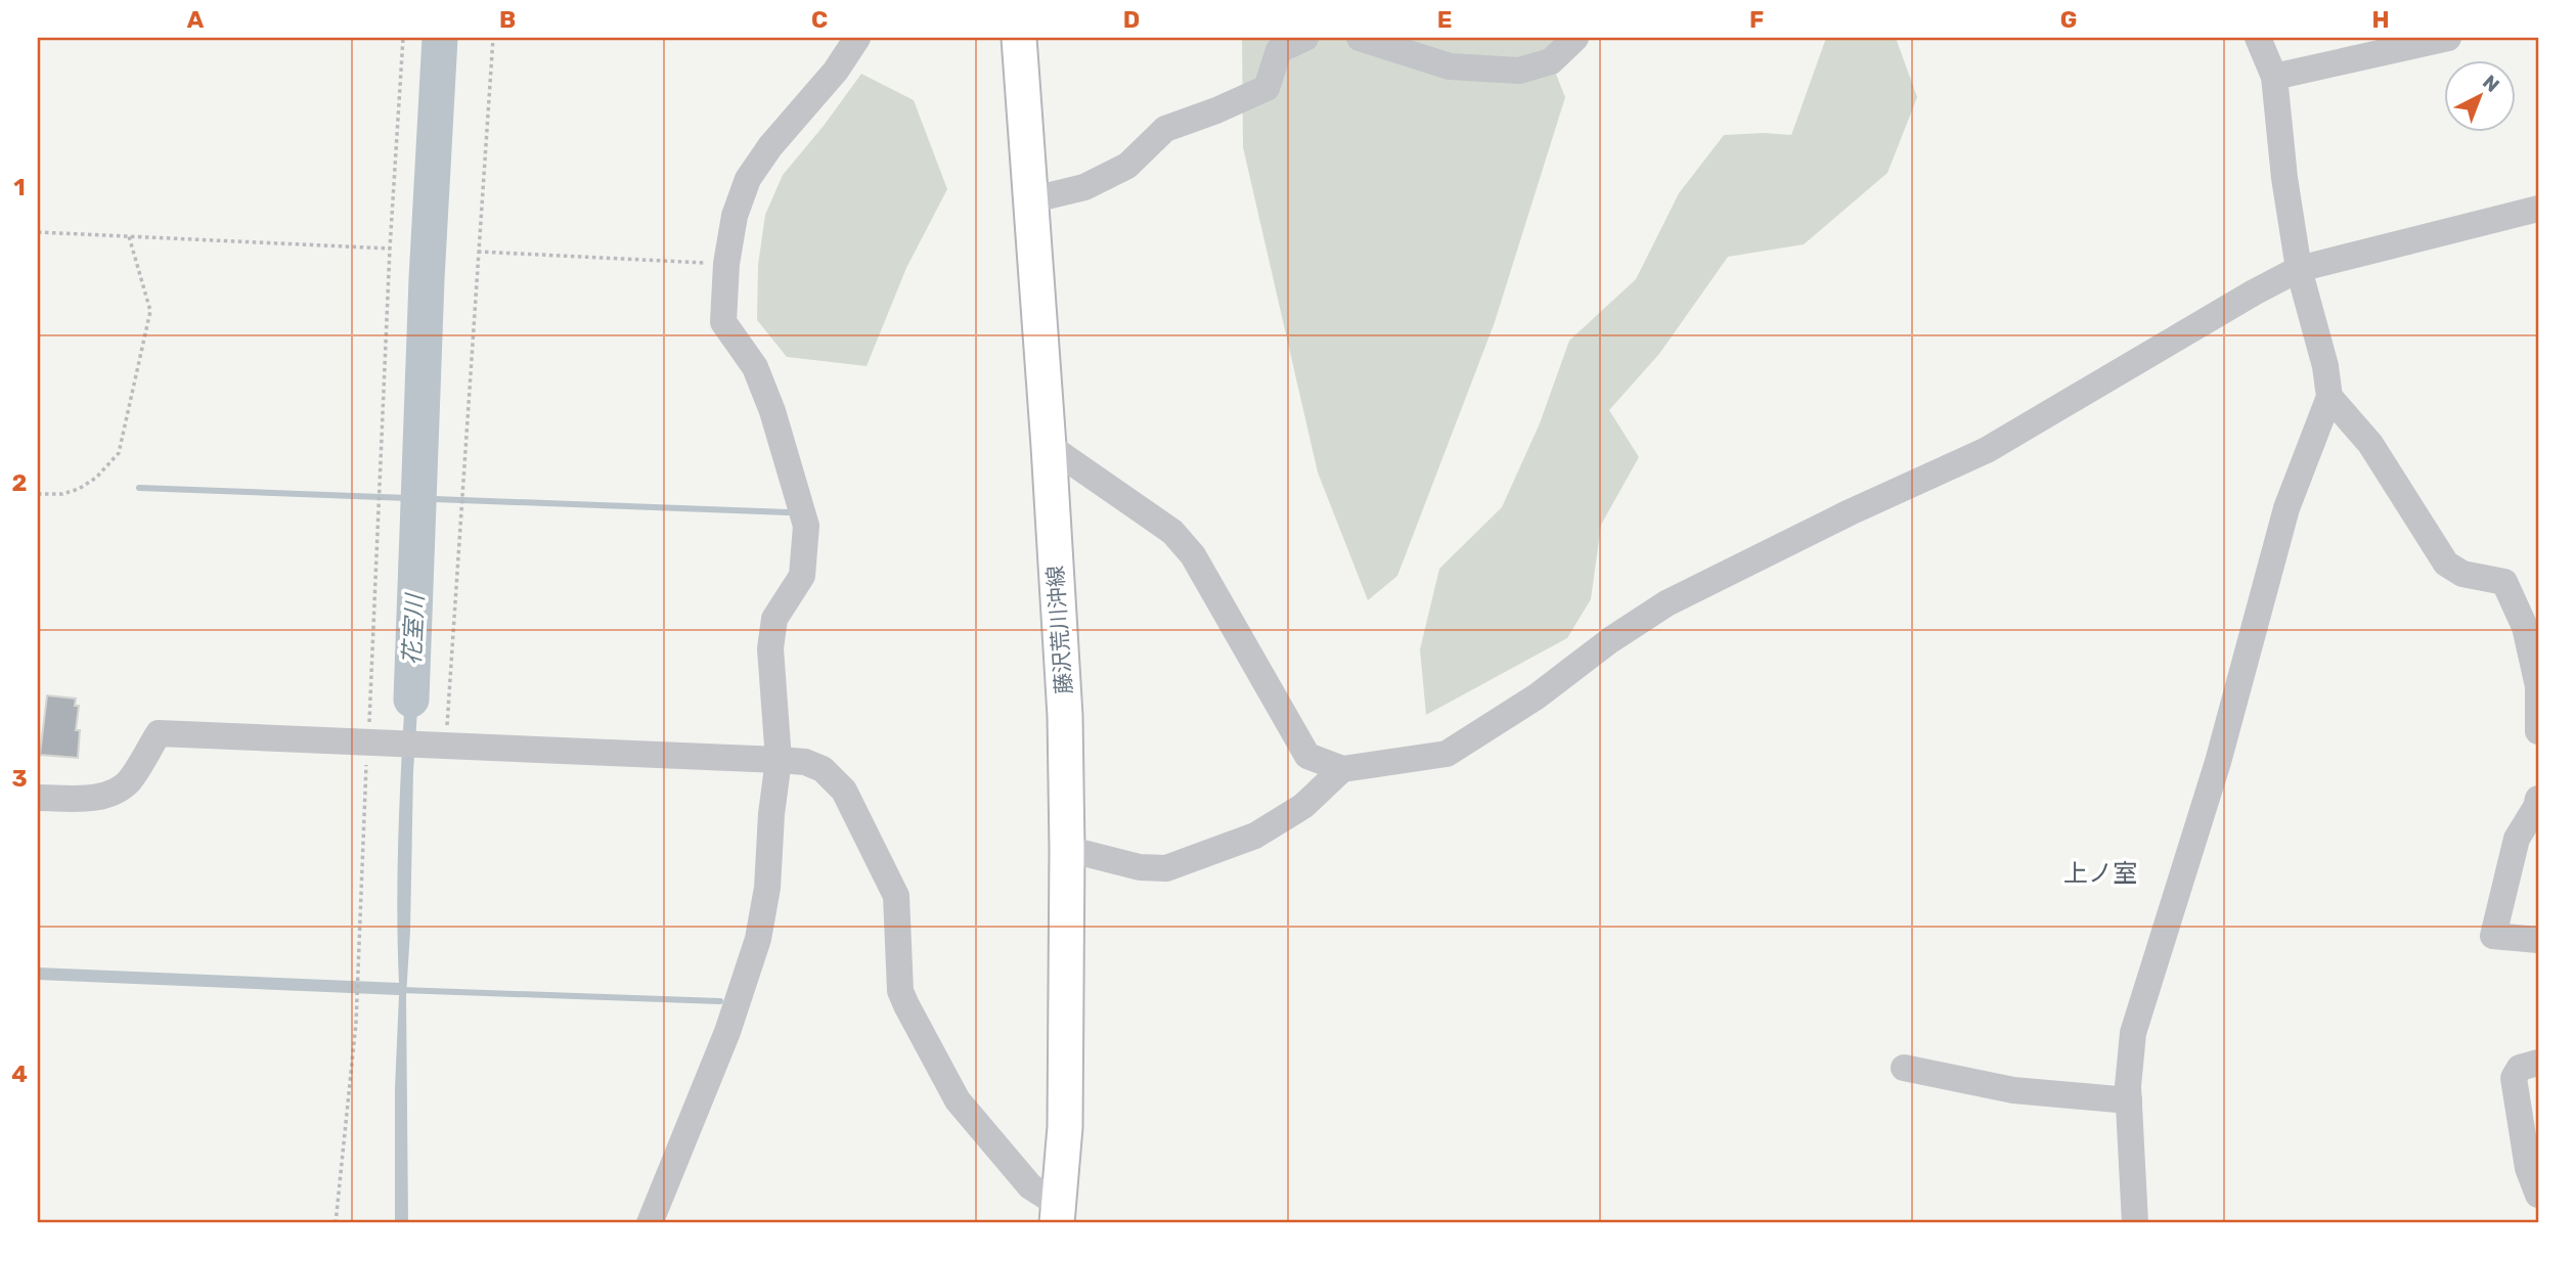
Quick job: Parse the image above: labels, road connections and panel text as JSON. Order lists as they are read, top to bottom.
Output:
{
  "streets": {
    "main road": ["藤沢荒川沖線"]
  },
  "districts": ["上ノ室"],
  "water": ["花室川"],
  "north": "top right",
  "grid": {
    "columns": [
      "A",
      "B",
      "C",
      "D",
      "E",
      "F",
      "G",
      "H"
    ],
    "rows": [
      "1",
      "2",
      "3",
      "4"
    ]
  }
}
